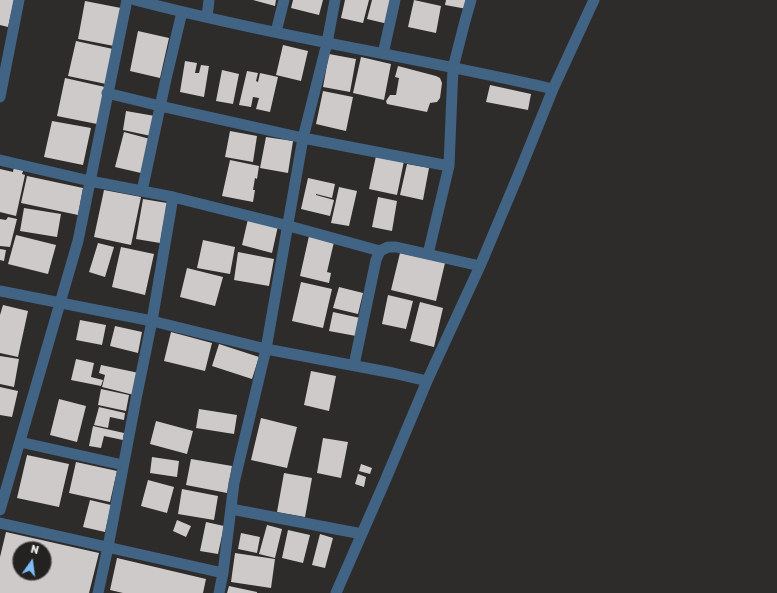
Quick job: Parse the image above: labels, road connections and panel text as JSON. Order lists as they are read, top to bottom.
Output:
{
  "north": "top"
}
